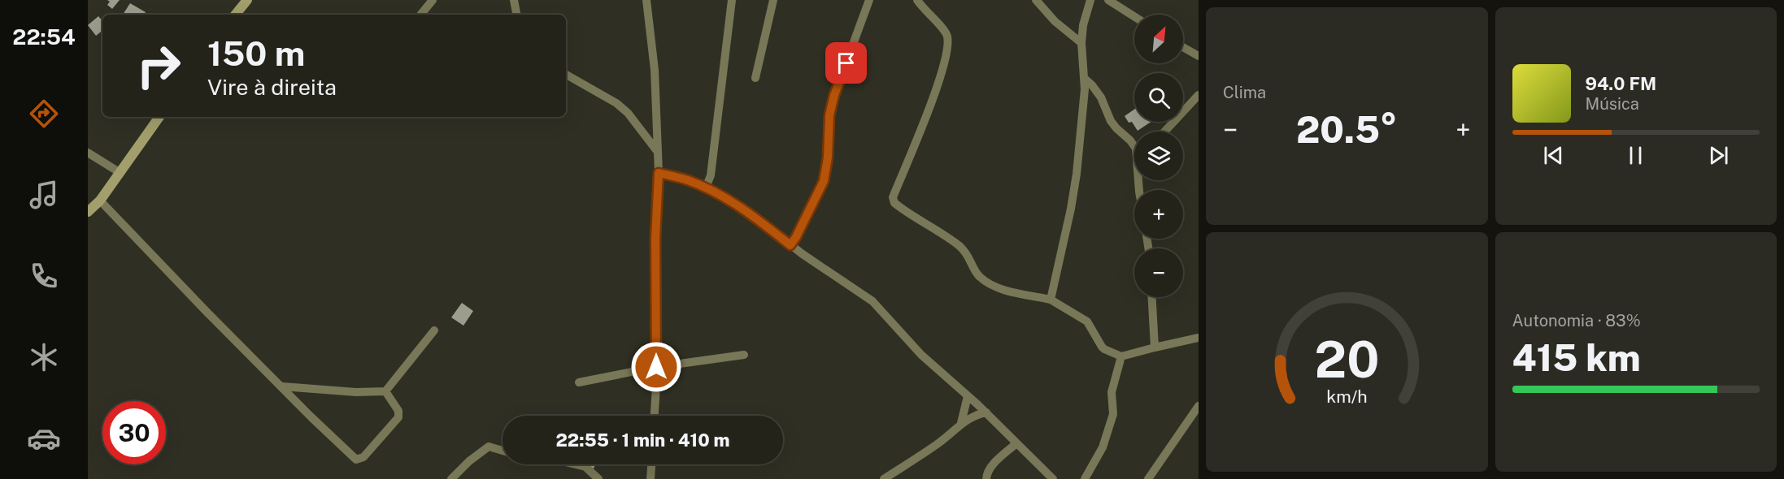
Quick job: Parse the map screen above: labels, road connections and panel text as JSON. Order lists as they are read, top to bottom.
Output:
{
  "north": "top right",
  "page": {
    "tabs": "22:54",
    "tile": [
      "Clima",
      ["Autonomia · 83%", "415 km"]
    ],
    "map_buttons": ["+", "−"],
    "turn": ["150 m", "Vire à direita"],
    "song": ["94.0 FM", "Música"],
    "heat": ["−", "20.5°", "+"],
    "limit": "30",
    "trip": "22:55 · 1 min · 410 m",
    "gauge": ["20", "km/h"]
  }
}
